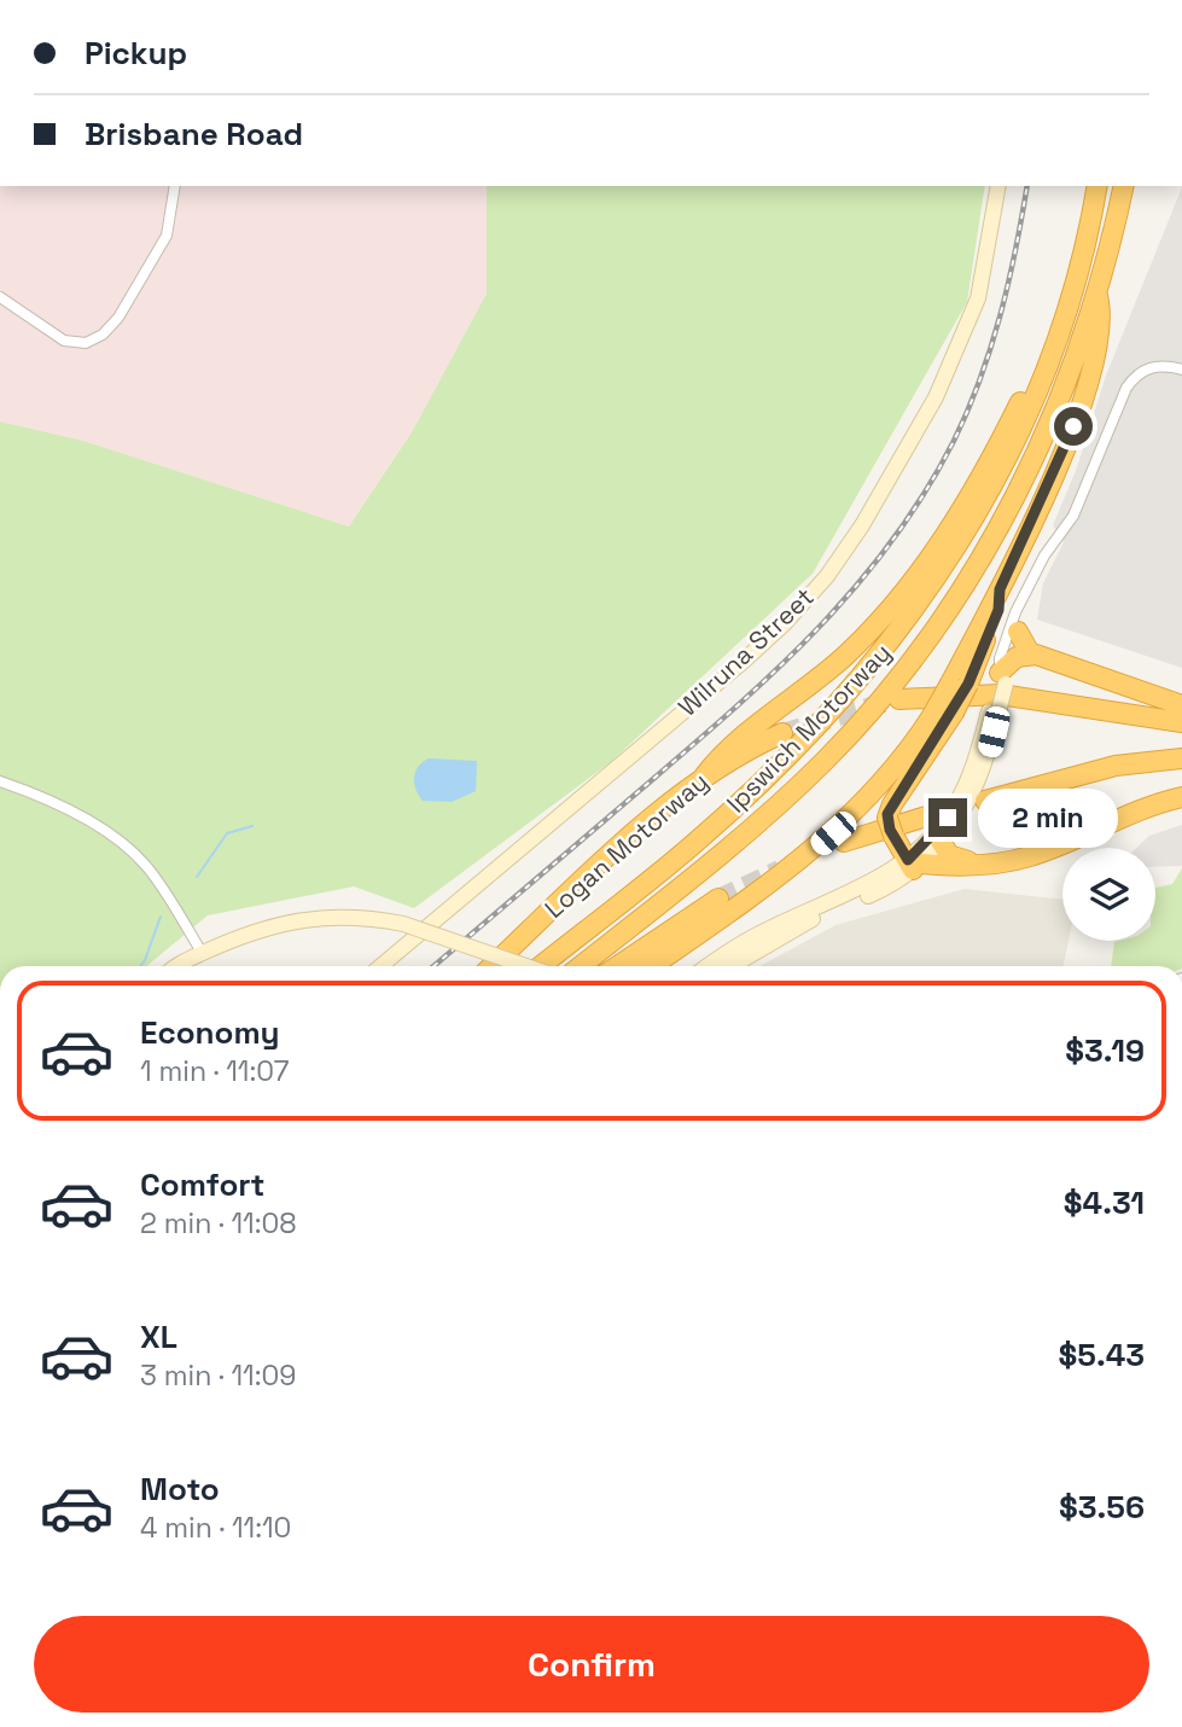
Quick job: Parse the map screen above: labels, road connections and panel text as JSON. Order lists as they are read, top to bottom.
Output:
{
  "streets": {
    "highway": ["Ipswich Motorway", "Logan Motorway"],
    "main road": ["Wilruna Street"]
  },
  "page": {
    "banner": ["Pickup", "Brisbane Road"],
    "bubble": "2 min",
    "list": [
      {
        "name": "Economy",
        "note": "1 min · 11:07",
        "value": "$3.19"
      },
      {
        "name": "Comfort",
        "note": "2 min · 11:08",
        "value": "$4.31"
      },
      {
        "name": "XL",
        "note": "3 min · 11:09",
        "value": "$5.43"
      },
      {
        "name": "Moto",
        "note": "4 min · 11:10",
        "value": "$3.56"
      }
    ],
    "buttons": "Confirm"
  }
}
